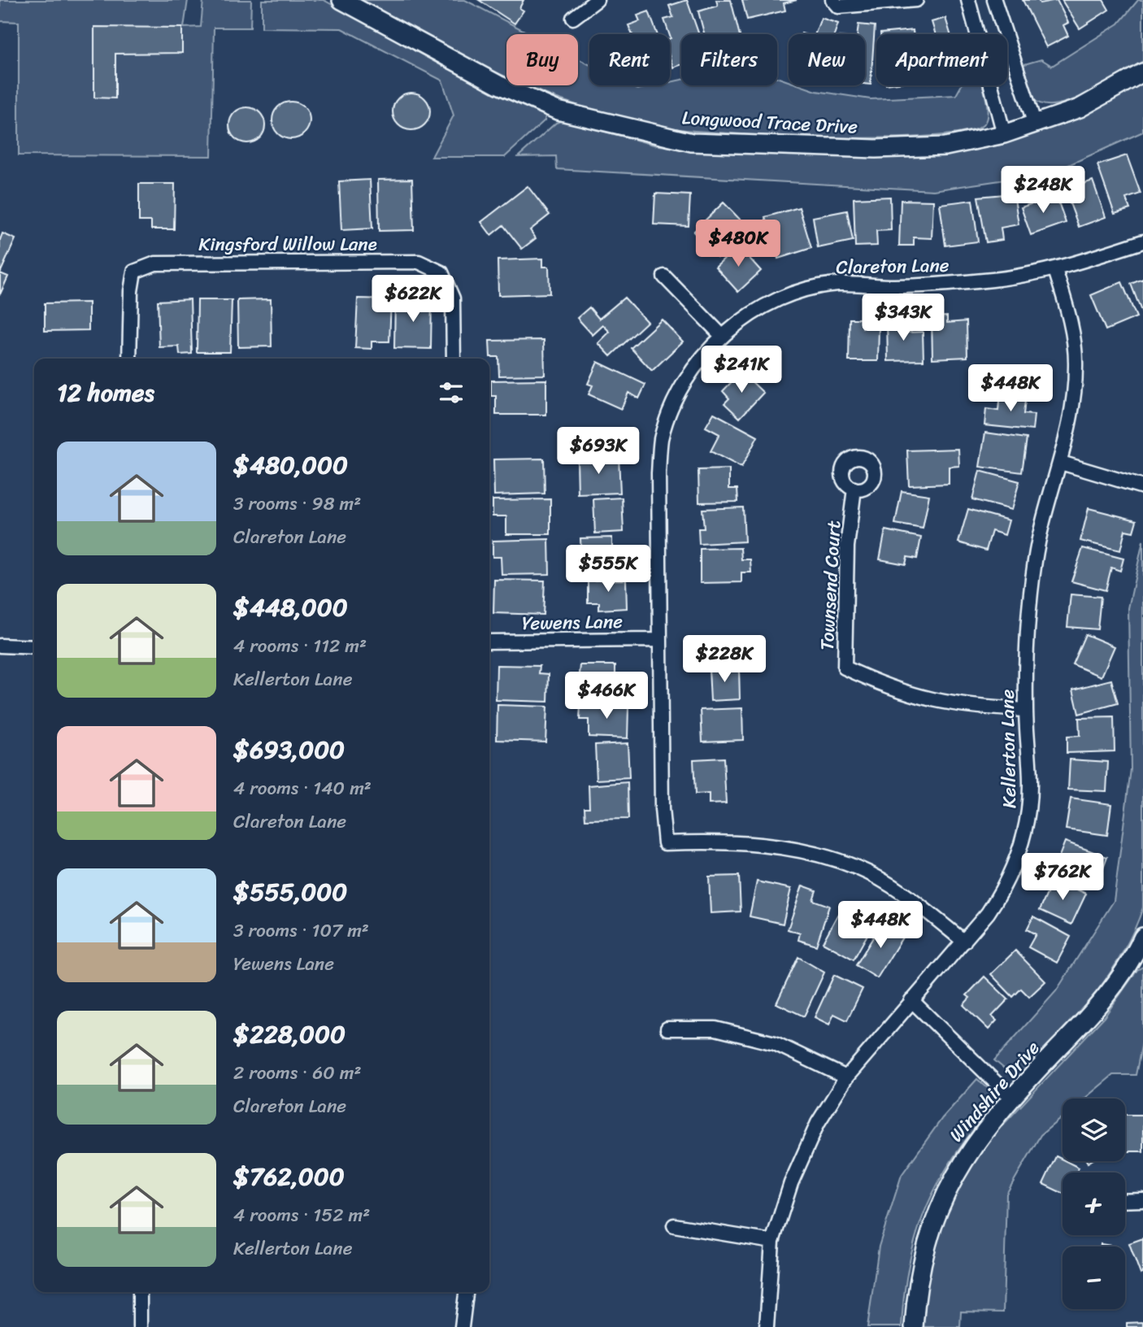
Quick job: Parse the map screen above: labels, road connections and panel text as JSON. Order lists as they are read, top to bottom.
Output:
{
  "streets": {
    "street": [
      "Longwood Trace Drive",
      "Kingsford Willow Lane",
      "Clareton Lane",
      "Townsend Court",
      "Yewens Lane",
      "Kellerton Lane",
      "Windshire Drive"
    ]
  },
  "crossings": [
    ["Clareton Lane", "Yewens Lane"],
    ["Clareton Lane", "Kellerton Lane"],
    ["Townsend Court", "Kellerton Lane"]
  ],
  "page": {
    "chip": [
      "Buy",
      "Rent",
      "Filters",
      "New",
      "Apartment"
    ],
    "price": [
      "$248K",
      "$480K",
      "$622K",
      "$343K",
      "$241K",
      "$448K",
      "$693K",
      "$555K",
      "$228K",
      "$466K",
      "$762K",
      "$448K"
    ],
    "heading": "12 homes",
    "list": [
      {
        "name": "$480,000",
        "note": "3 rooms · 98 m² · Clareton Lane"
      },
      {
        "name": "$448,000",
        "note": "4 rooms · 112 m² · Kellerton Lane"
      },
      {
        "name": "$693,000",
        "note": "4 rooms · 140 m² · Clareton Lane"
      },
      {
        "name": "$555,000",
        "note": "3 rooms · 107 m² · Yewens Lane"
      },
      {
        "name": "$228,000",
        "note": "2 rooms · 60 m² · Clareton Lane"
      },
      {
        "name": "$762,000",
        "note": "4 rooms · 152 m² · Kellerton Lane"
      }
    ],
    "map_buttons": ["+", "−"]
  }
}
